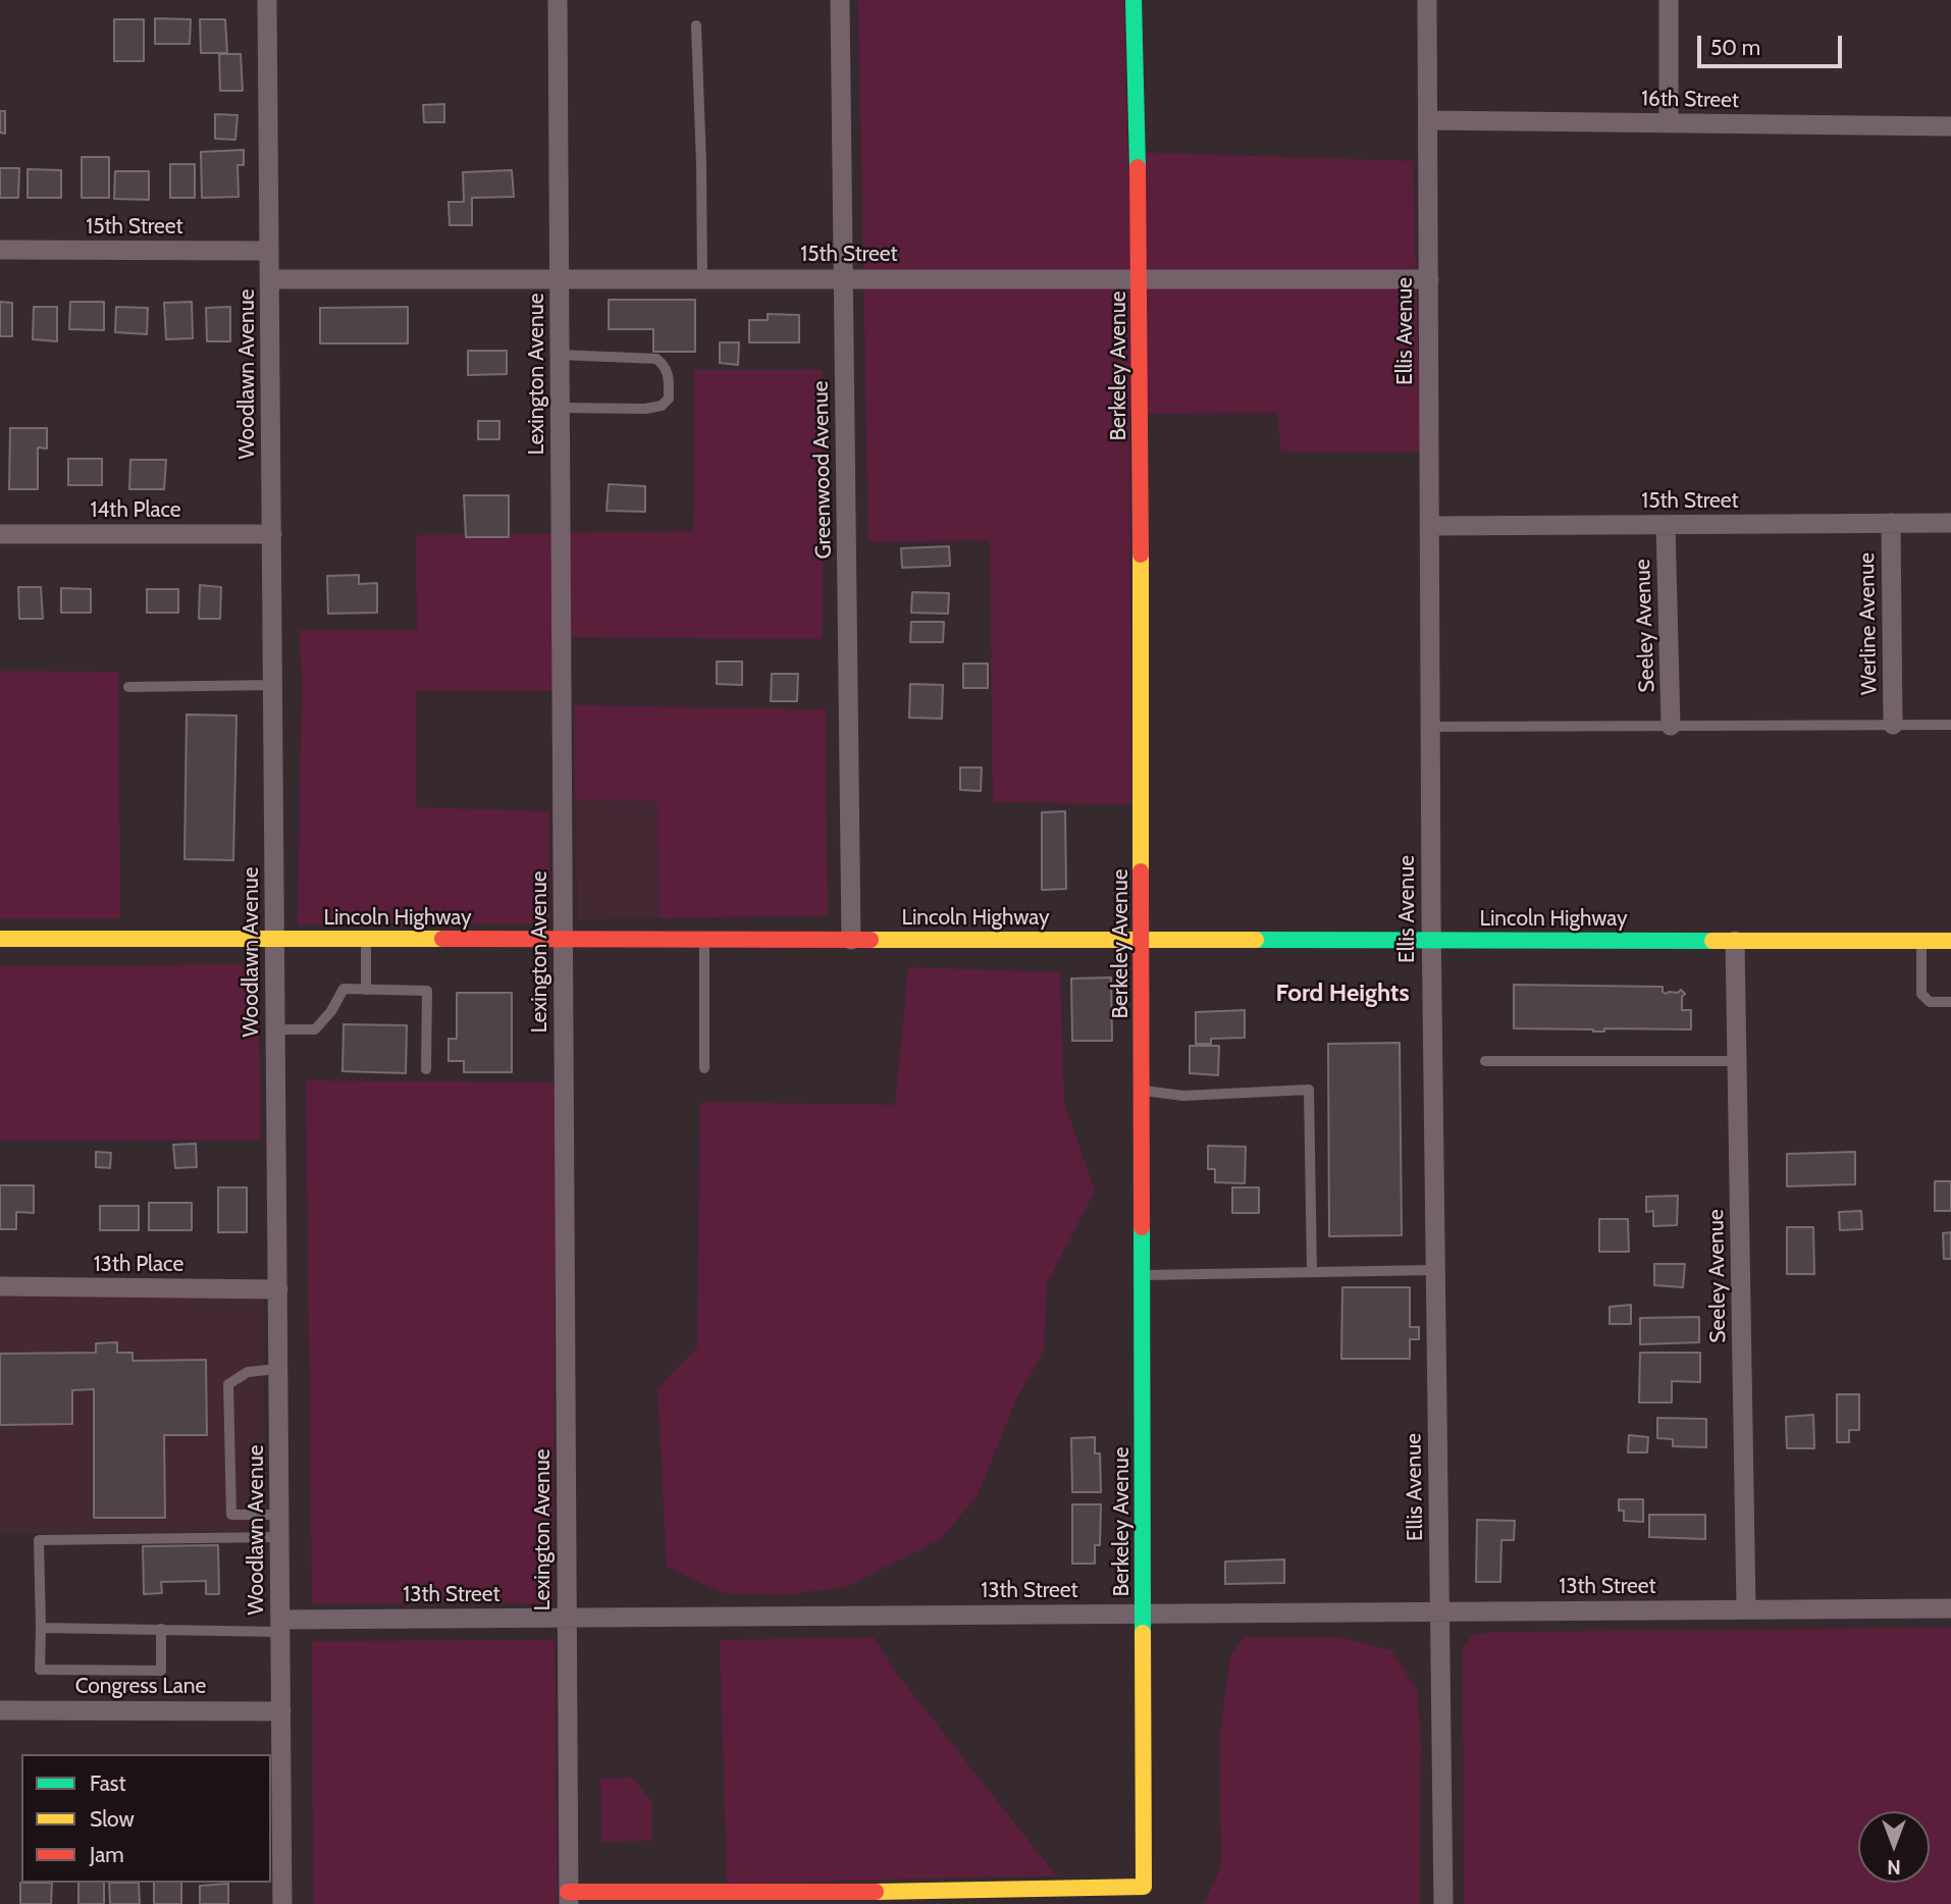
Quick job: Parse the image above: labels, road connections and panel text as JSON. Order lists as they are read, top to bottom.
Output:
{
  "streets": {
    "street": [
      "16th Street",
      "15th Street",
      "Ellis Avenue",
      "Berkeley Avenue",
      "Woodlawn Avenue",
      "Lexington Avenue",
      "Greenwood Avenue",
      "14th Place",
      "Werline Avenue",
      "Seeley Avenue",
      "Lincoln Highway",
      "13th Place",
      "13th Street",
      "Congress Lane"
    ]
  },
  "crossings": [
    ["16th Street", "Ellis Avenue"],
    ["15th Street", "Ellis Avenue"],
    ["15th Street", "Berkeley Avenue"],
    ["15th Street", "Woodlawn Avenue"],
    ["15th Street", "Lexington Avenue"],
    ["15th Street", "Greenwood Avenue"],
    ["15th Street", "Werline Avenue"],
    ["15th Street", "Seeley Avenue"],
    ["Ellis Avenue", "Lincoln Highway"],
    ["Ellis Avenue", "13th Street"],
    ["Berkeley Avenue", "Lincoln Highway"],
    ["Berkeley Avenue", "13th Street"],
    ["Woodlawn Avenue", "14th Place"],
    ["Woodlawn Avenue", "Lincoln Highway"],
    ["Woodlawn Avenue", "13th Place"],
    ["Woodlawn Avenue", "13th Street"],
    ["Woodlawn Avenue", "Congress Lane"],
    ["Lexington Avenue", "Lincoln Highway"],
    ["Lexington Avenue", "13th Street"],
    ["Greenwood Avenue", "Lincoln Highway"],
    ["Seeley Avenue", "Lincoln Highway"],
    ["Seeley Avenue", "13th Street"]
  ],
  "districts": ["Ford Heights"],
  "legend": ["Fast", "Slow", "Jam"],
  "scale_bar": "50 m",
  "north": "bottom"
}
